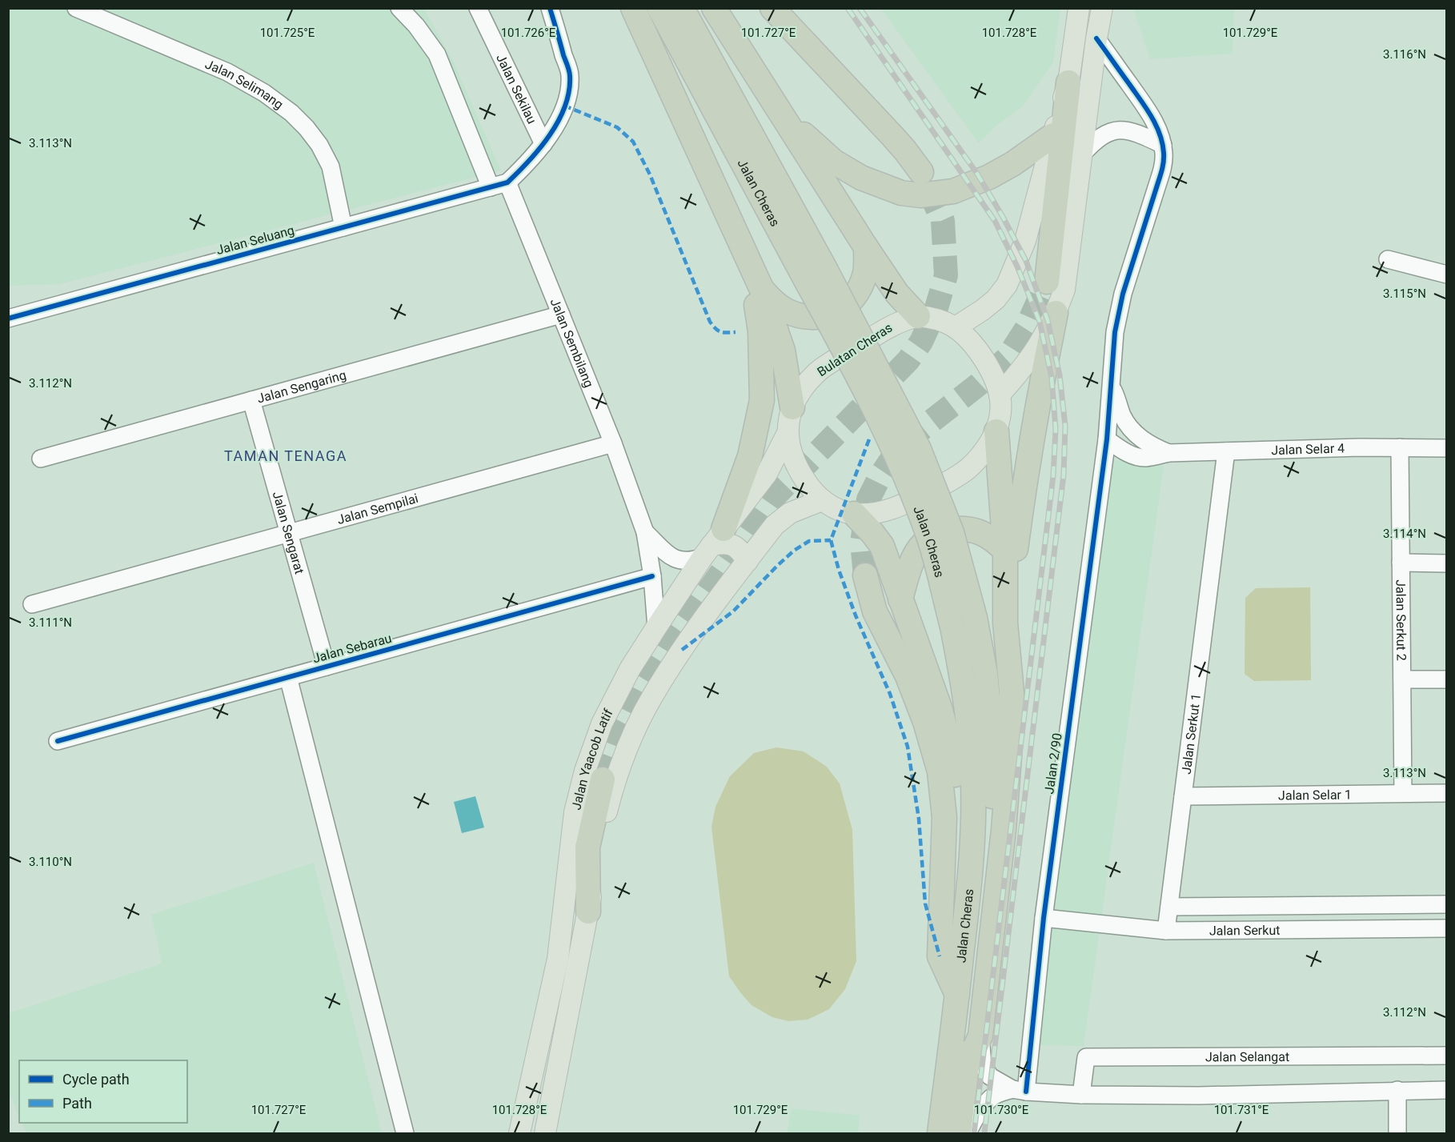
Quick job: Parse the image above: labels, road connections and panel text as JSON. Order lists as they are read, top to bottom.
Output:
{
  "streets": {
    "highway": ["Jalan Cheras"],
    "main road": ["Bulatan Cheras", "Jalan Yaacob Latif"],
    "street": [
      "Jalan Selimang",
      "Jalan Sekilau",
      "Jalan Seluang",
      "Jalan Sembilang",
      "Jalan Sengaring",
      "Jalan Selar 4",
      "Jalan Sempilai",
      "Jalan Sengarat",
      "Jalan Serkut 2",
      "Jalan Sebarau",
      "Jalan Serkut 1",
      "Jalan 2/90",
      "Jalan Selar 1",
      "Jalan Serkut",
      "Jalan Selangat"
    ]
  },
  "crossings": [
    ["Jalan Selimang", "Jalan Seluang"],
    ["Jalan Seluang", "Jalan Sembilang"],
    ["Jalan Sembilang", "Jalan Sengaring"],
    ["Jalan Sembilang", "Jalan Sempilai"],
    ["Jalan Sembilang", "Jalan Sebarau"],
    ["Jalan Sembilang", "Jalan Yaacob Latif"],
    ["Bulatan Cheras", "Jalan Yaacob Latif"],
    ["Jalan Sengaring", "Jalan Sengarat"],
    ["Jalan Selar 4", "Jalan Serkut 2"],
    ["Jalan Selar 4", "Jalan Serkut 1"],
    ["Jalan Selar 4", "Jalan 2/90"],
    ["Jalan Sempilai", "Jalan Sengarat"],
    ["Jalan Sengarat", "Jalan Sebarau"],
    ["Jalan Serkut 2", "Jalan Selar 1"],
    ["Jalan Serkut 1", "Jalan Selar 1"],
    ["Jalan Serkut 1", "Jalan Serkut"],
    ["Jalan 2/90", "Jalan Serkut"]
  ],
  "districts": ["TAMAN TENAGA"],
  "legend": ["Cycle path", "Path"],
  "coordinates": [
    "101.725°E",
    "101.726°E",
    "101.727°E",
    "101.728°E",
    "101.729°E",
    "3.116°N",
    "3.113°N",
    "3.115°N",
    "3.112°N",
    "3.114°N",
    "3.111°N",
    "3.110°N",
    "101.730°E",
    "101.731°E"
  ]
}
